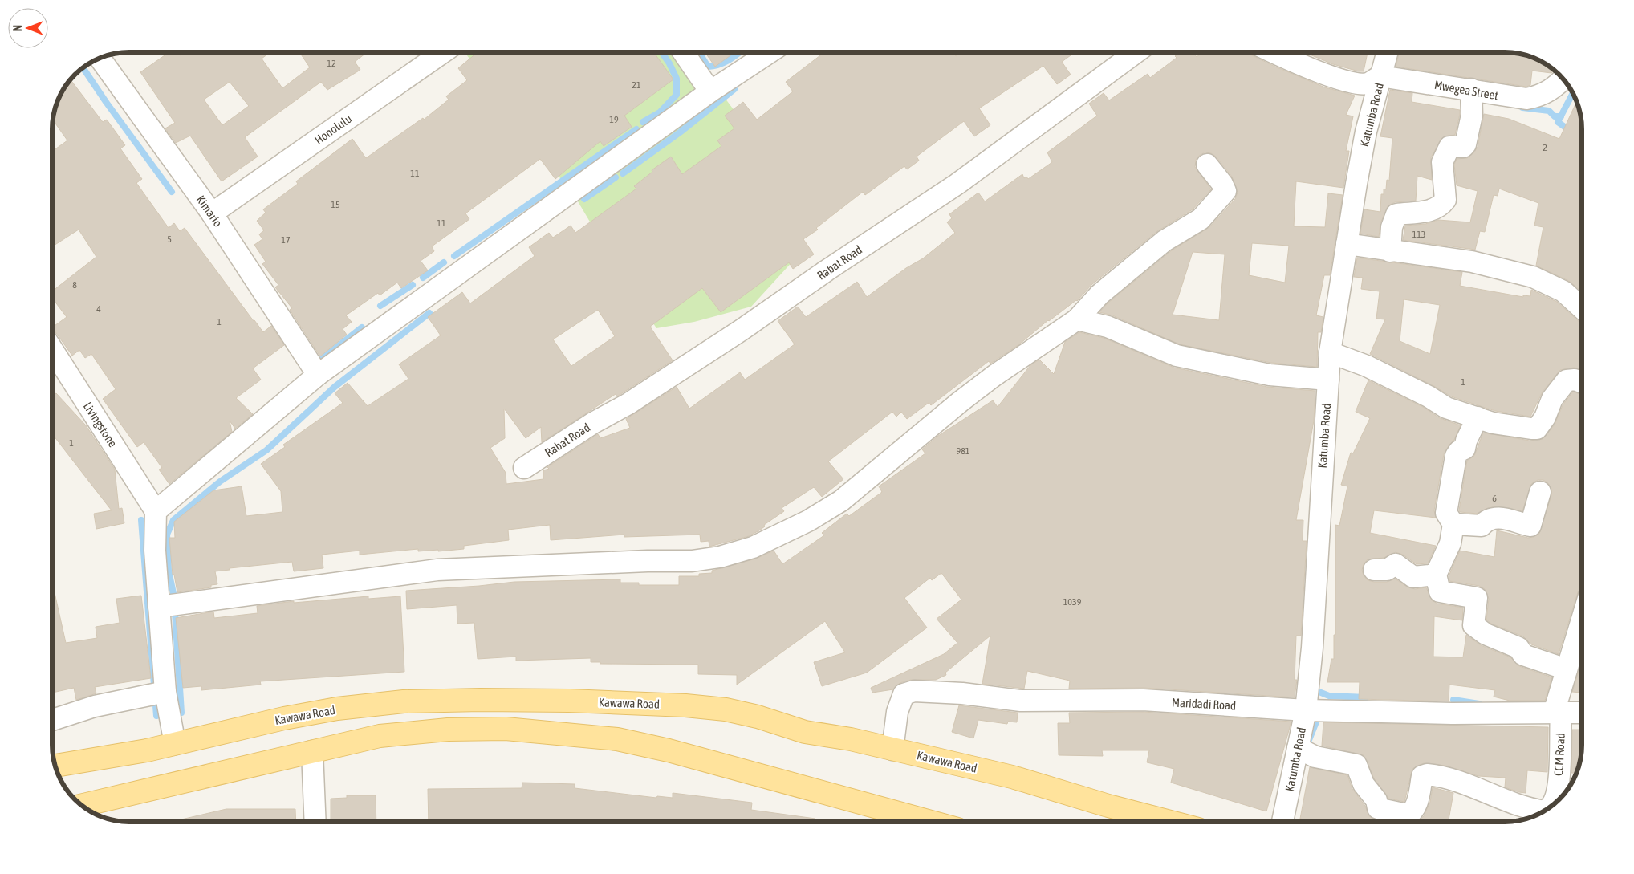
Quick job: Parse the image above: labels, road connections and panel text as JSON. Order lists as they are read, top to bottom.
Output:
{
  "streets": {
    "main road": ["Kawawa Road"],
    "street": [
      "Mwegea Street",
      "Katumba Road",
      "Honolulu",
      "Kimario",
      "Rabat Road",
      "Livingstone",
      "Maridadi Road",
      "CCM Road"
    ]
  },
  "crossings": [
    ["Mwegea Street", "Katumba Road"],
    ["Katumba Road", "Maridadi Road"],
    ["Honolulu", "Kimario"],
    ["Kawawa Road", "Maridadi Road"],
    ["Maridadi Road", "CCM Road"]
  ],
  "house_numbers": [
    "12",
    "21",
    "19",
    "2",
    "11",
    "15",
    "11",
    "113",
    "5",
    "17",
    "8",
    "4",
    "1",
    "1",
    "1",
    "981",
    "6",
    "1039"
  ],
  "north": "left"
}
